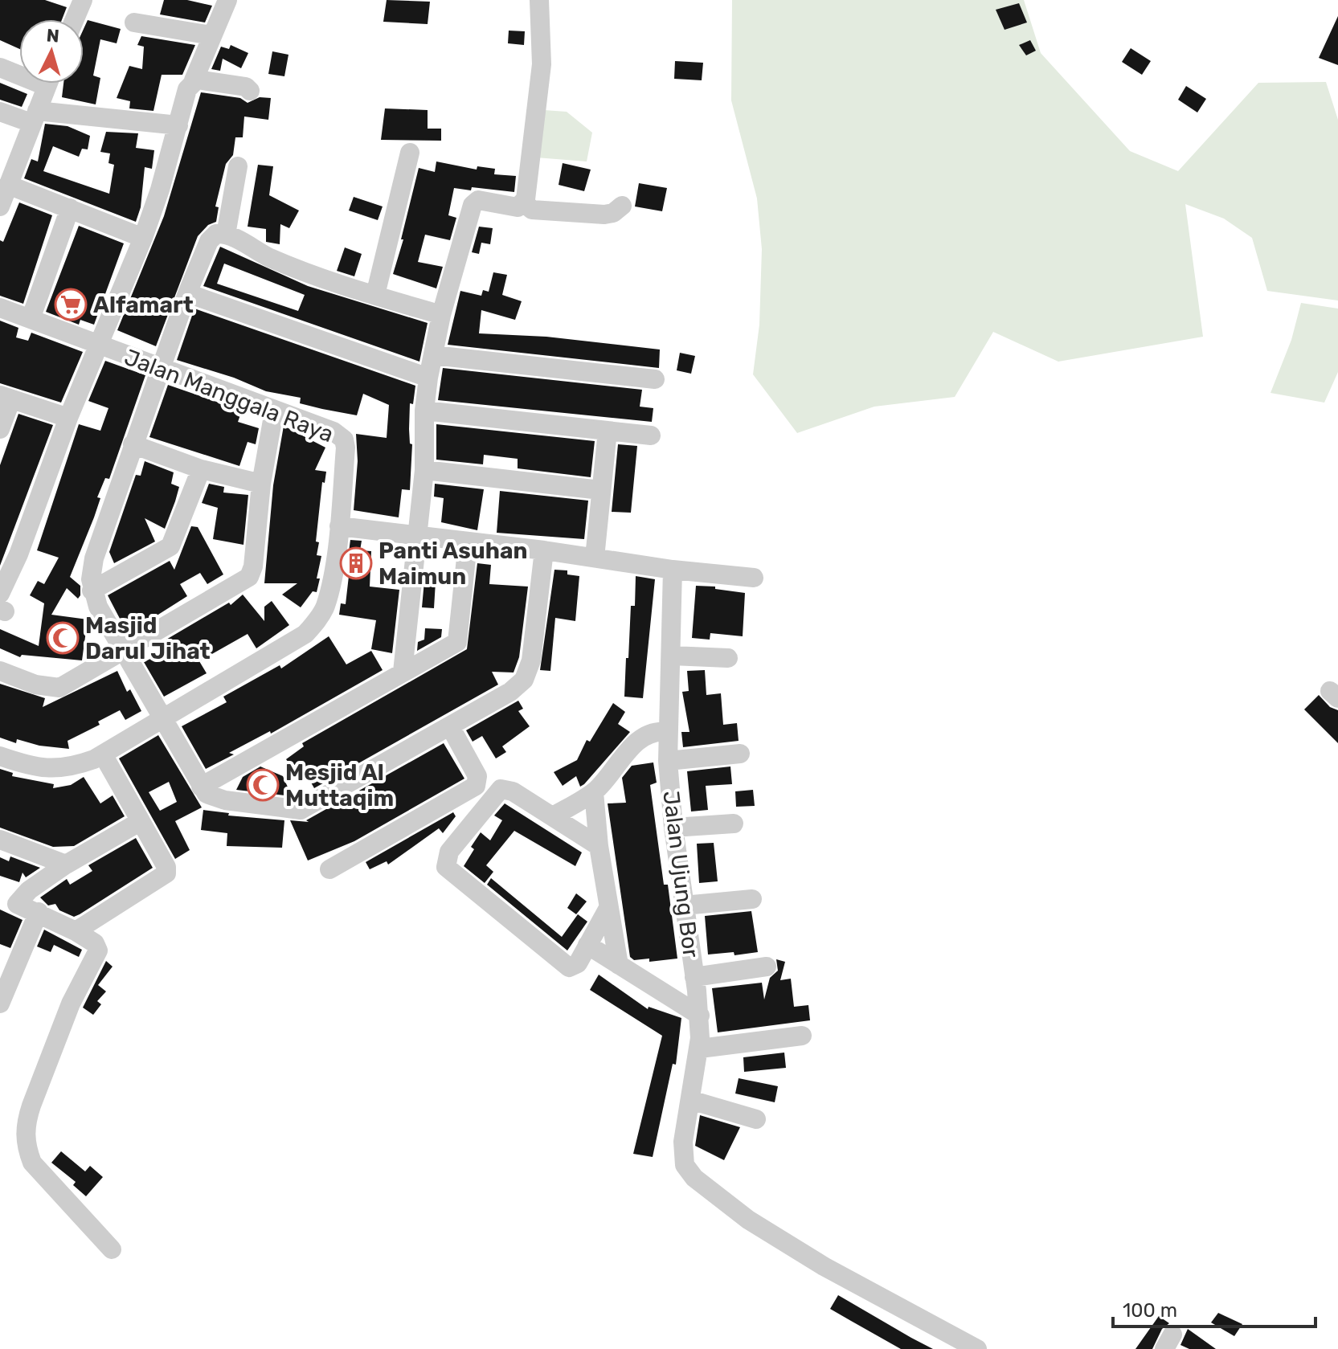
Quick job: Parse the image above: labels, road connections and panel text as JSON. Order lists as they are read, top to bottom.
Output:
{
  "streets": {
    "street": ["Jalan Manggala Raya", "Jalan Ujung Bor"]
  },
  "places": {
    "supermarket": ["Alfamart"],
    "building": ["Panti Asuhan Maimun"],
    "mosque": ["Masjid Darul Jihat", "Mesjid Al Muttaqim"]
  },
  "scale_bar": "100 m",
  "north": "top"
}
